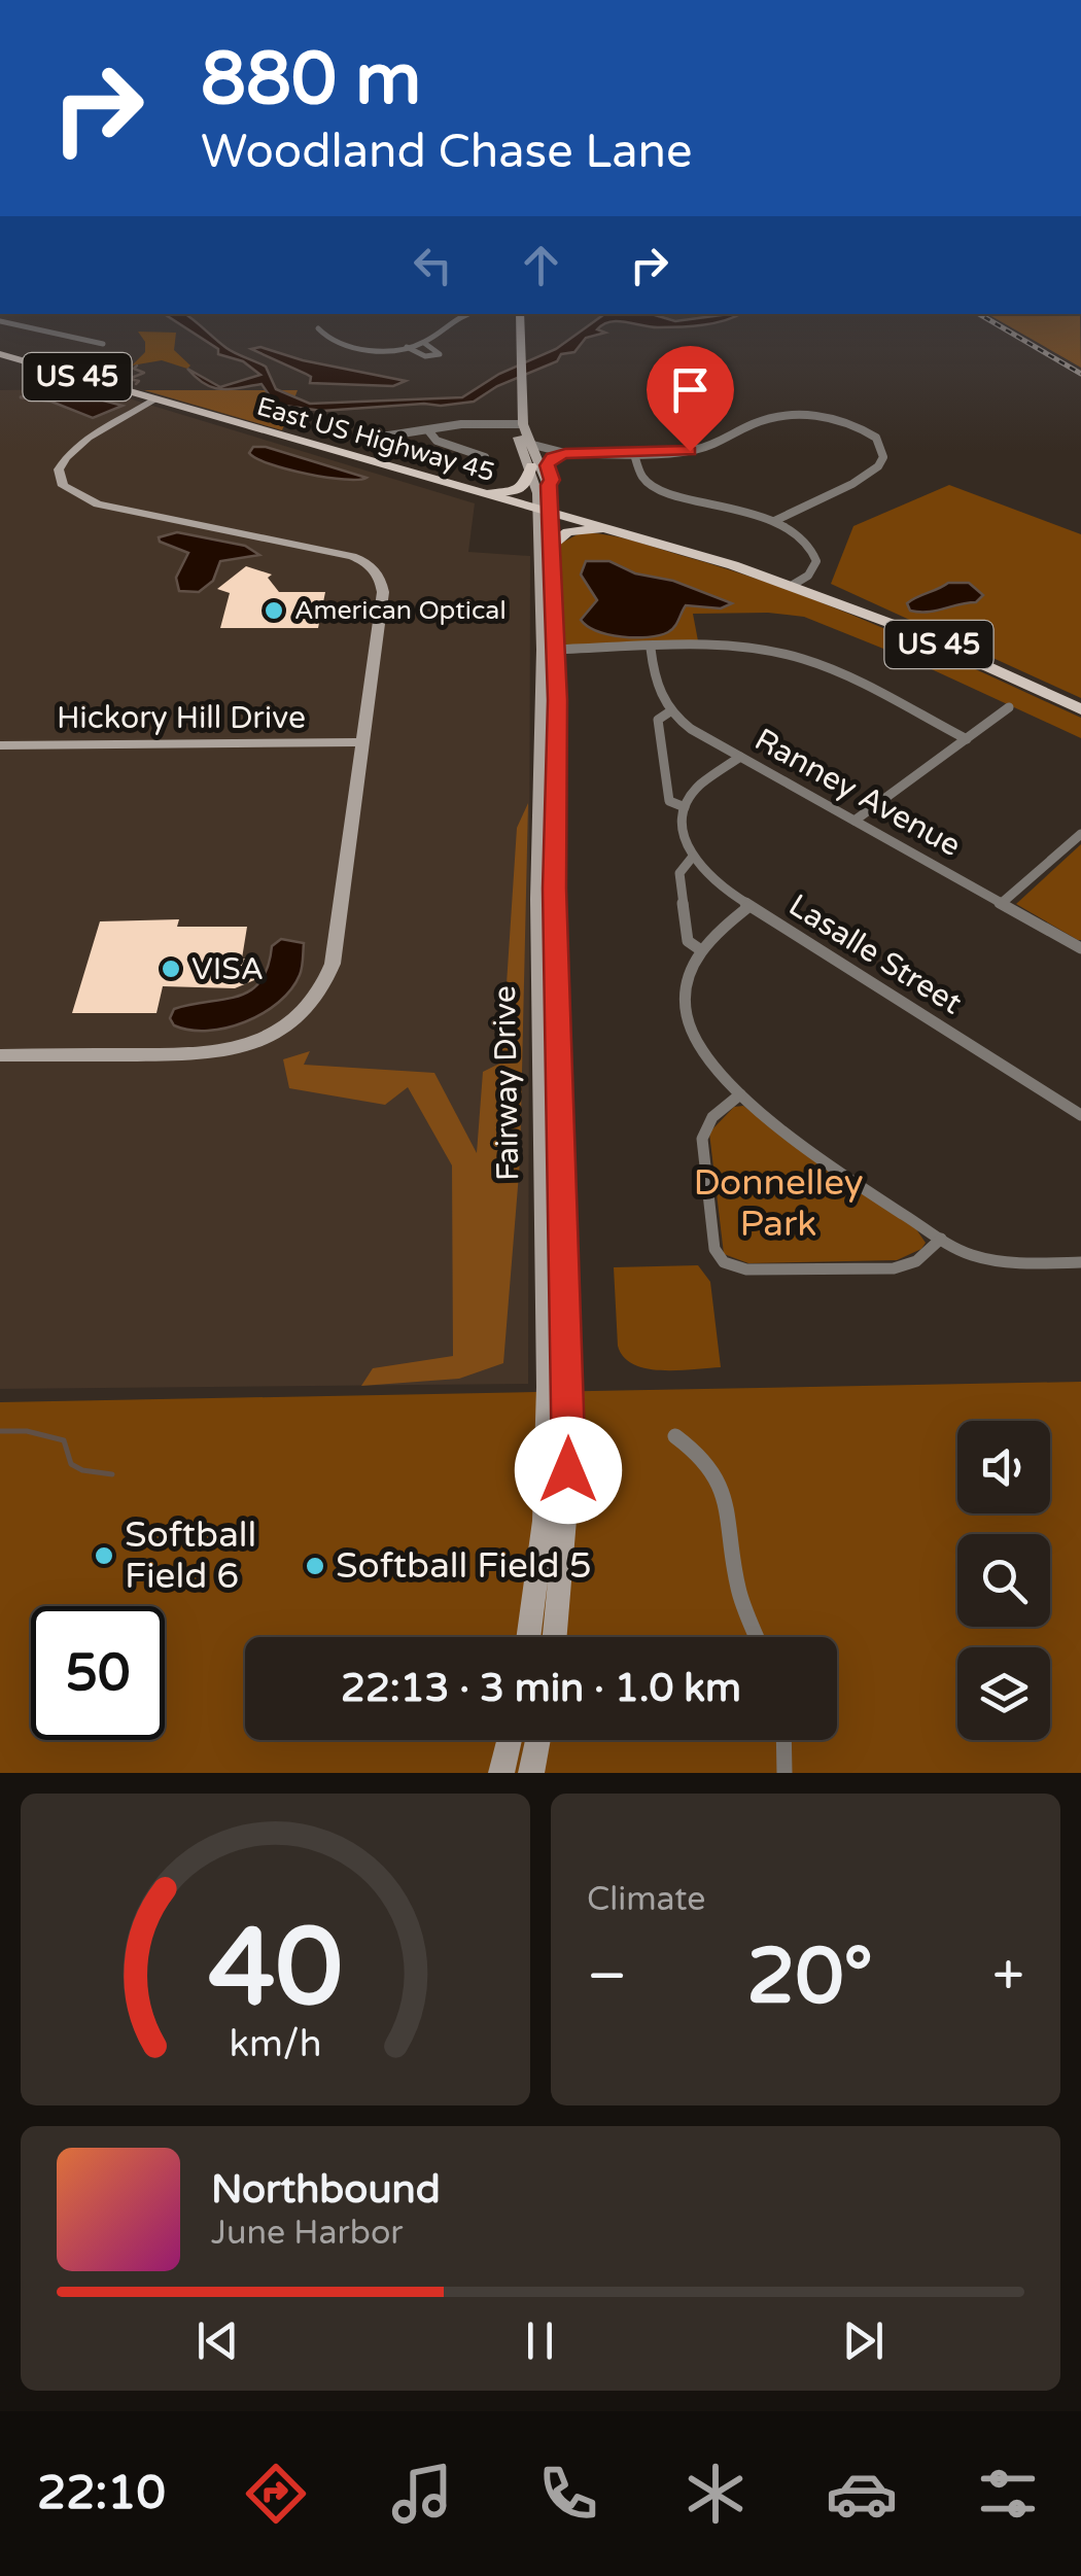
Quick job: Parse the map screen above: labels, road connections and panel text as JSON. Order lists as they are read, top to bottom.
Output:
{
  "streets": {
    "main road": [
      "US 45",
      "East US Highway 45",
      "Hickory Hill Drive",
      "Fairway Drive"
    ],
    "street": ["Ranney Avenue", "Lasalle Street"]
  },
  "crossings": [
    ["East US Highway 45", "Fairway Drive"]
  ],
  "parks": ["Donnelley Park"],
  "places": [
    "American Optical",
    "VISA",
    "Softball Field 6",
    "Softball Field 5"
  ],
  "page": {
    "turn": ["880 m", "Woodland Chase Lane"],
    "limit": "50",
    "trip": "22:13 · 3 min · 1.0 km",
    "tile": "Climate",
    "heat": ["−", "20°", "+"],
    "song": ["Northbound", "June Harbor"],
    "tabs": "22:10",
    "gauge": ["40", "km/h"]
  }
}
